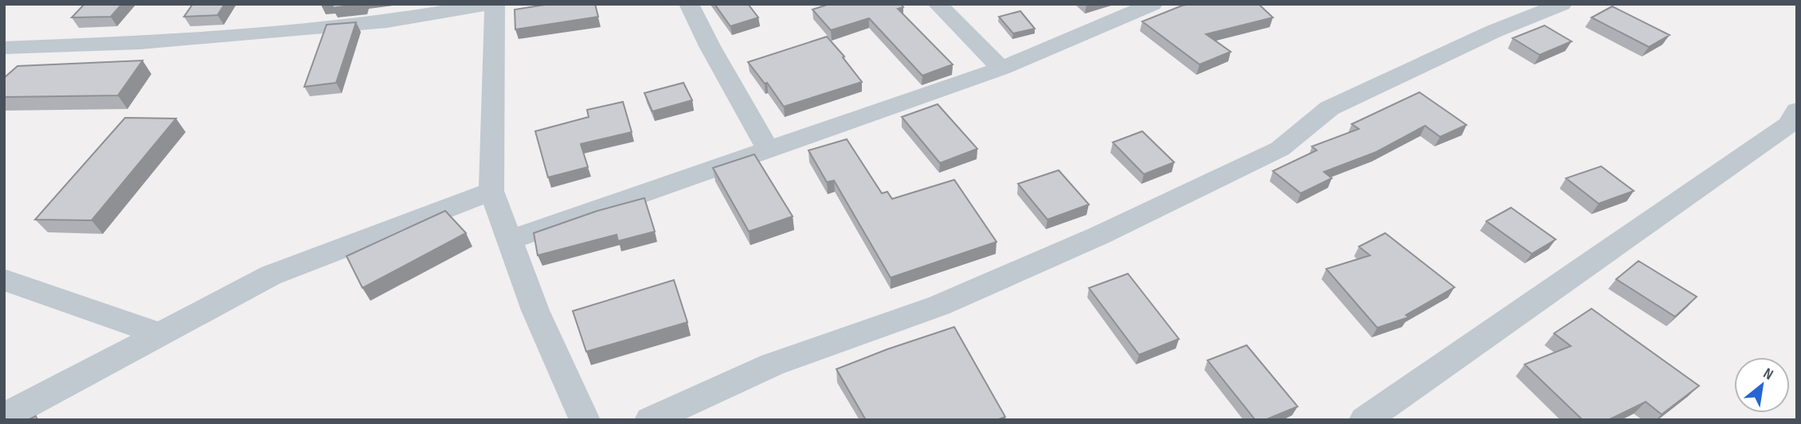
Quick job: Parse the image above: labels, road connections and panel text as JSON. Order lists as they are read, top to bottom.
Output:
{
  "north": "top right"
}
